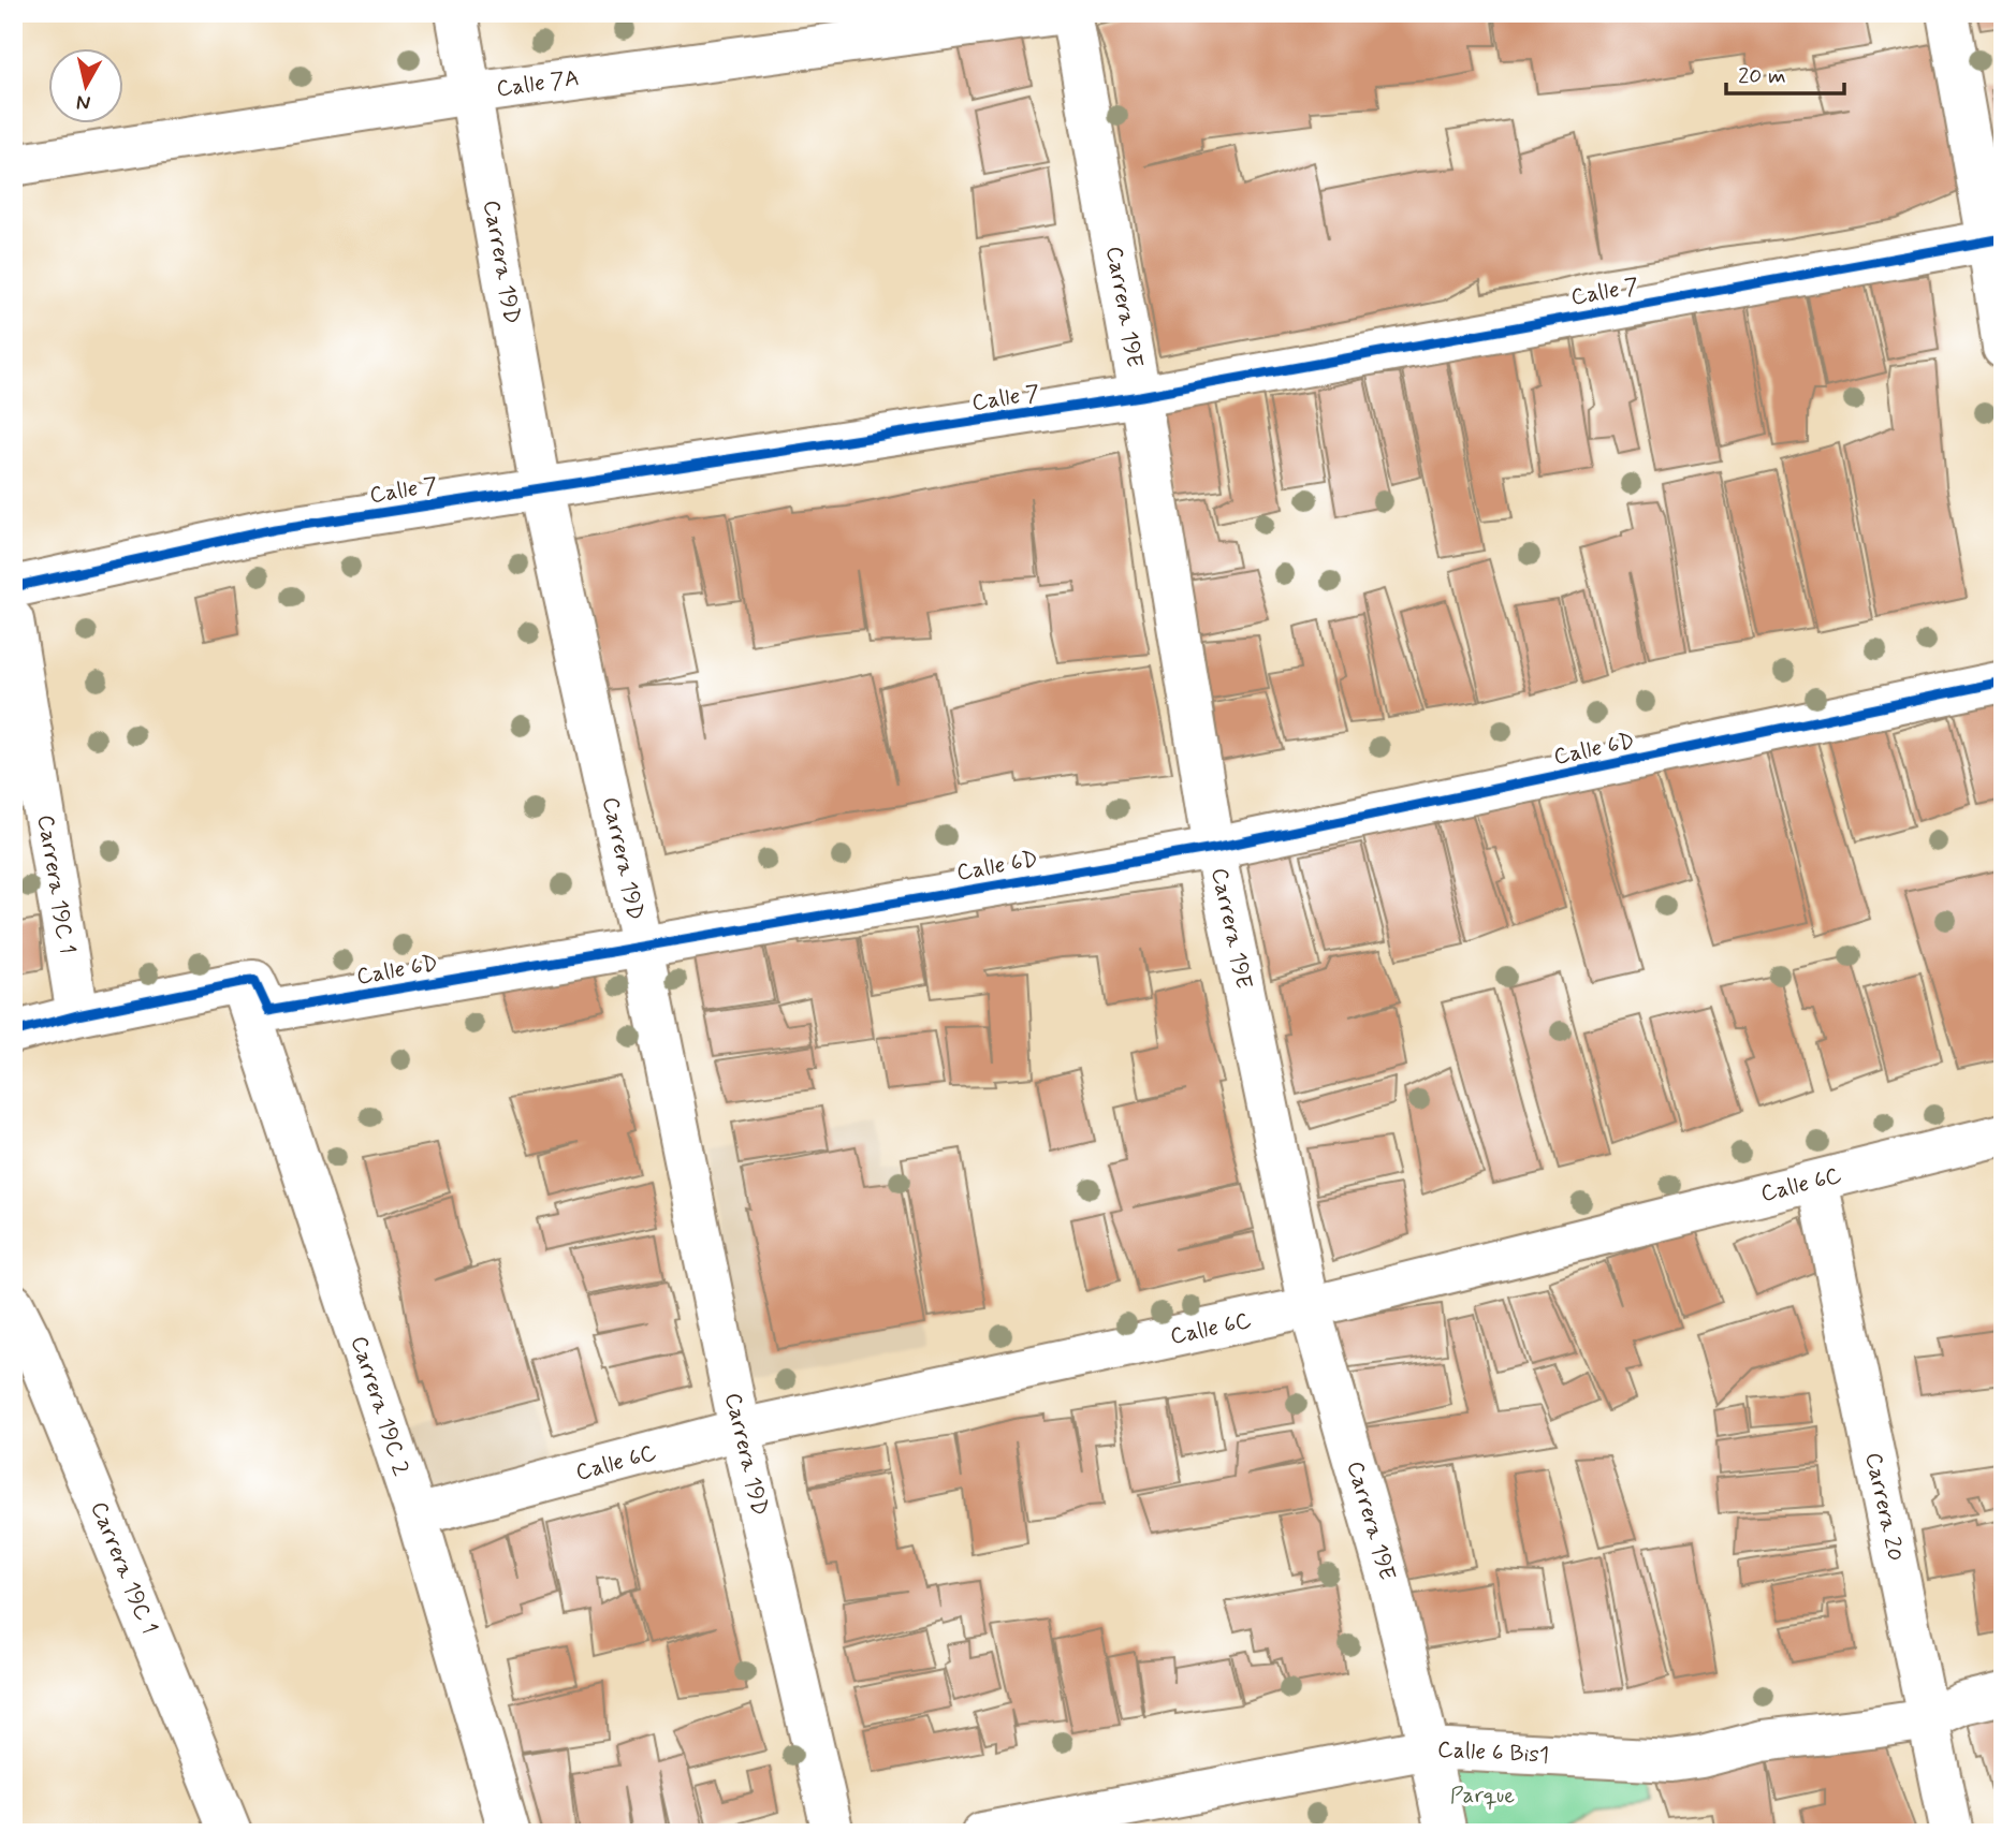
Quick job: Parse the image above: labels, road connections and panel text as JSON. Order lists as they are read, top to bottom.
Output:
{
  "streets": {
    "street": [
      "Calle 7A",
      "Carrera 19D",
      "Calle 7",
      "Carrera 19E",
      "Calle 6D",
      "Carrera 19C 1",
      "Calle 6C",
      "Carrera 19C 2",
      "Carrera 20",
      "Calle 6 Bis1"
    ]
  },
  "crossings": [
    ["Calle 7A", "Carrera 19D"],
    ["Carrera 19D", "Calle 7"],
    ["Carrera 19D", "Calle 6D"],
    ["Carrera 19D", "Calle 6C"],
    ["Calle 7", "Carrera 19E"],
    ["Carrera 19E", "Calle 6D"],
    ["Carrera 19E", "Calle 6C"],
    ["Carrera 19E", "Calle 6 Bis1"],
    ["Calle 6D", "Carrera 19C 2"],
    ["Calle 6C", "Carrera 19C 2"],
    ["Calle 6C", "Carrera 20"],
    ["Carrera 20", "Calle 6 Bis1"]
  ],
  "parks": ["Parque"],
  "scale_bar": "20 m",
  "north": "bottom"
}
